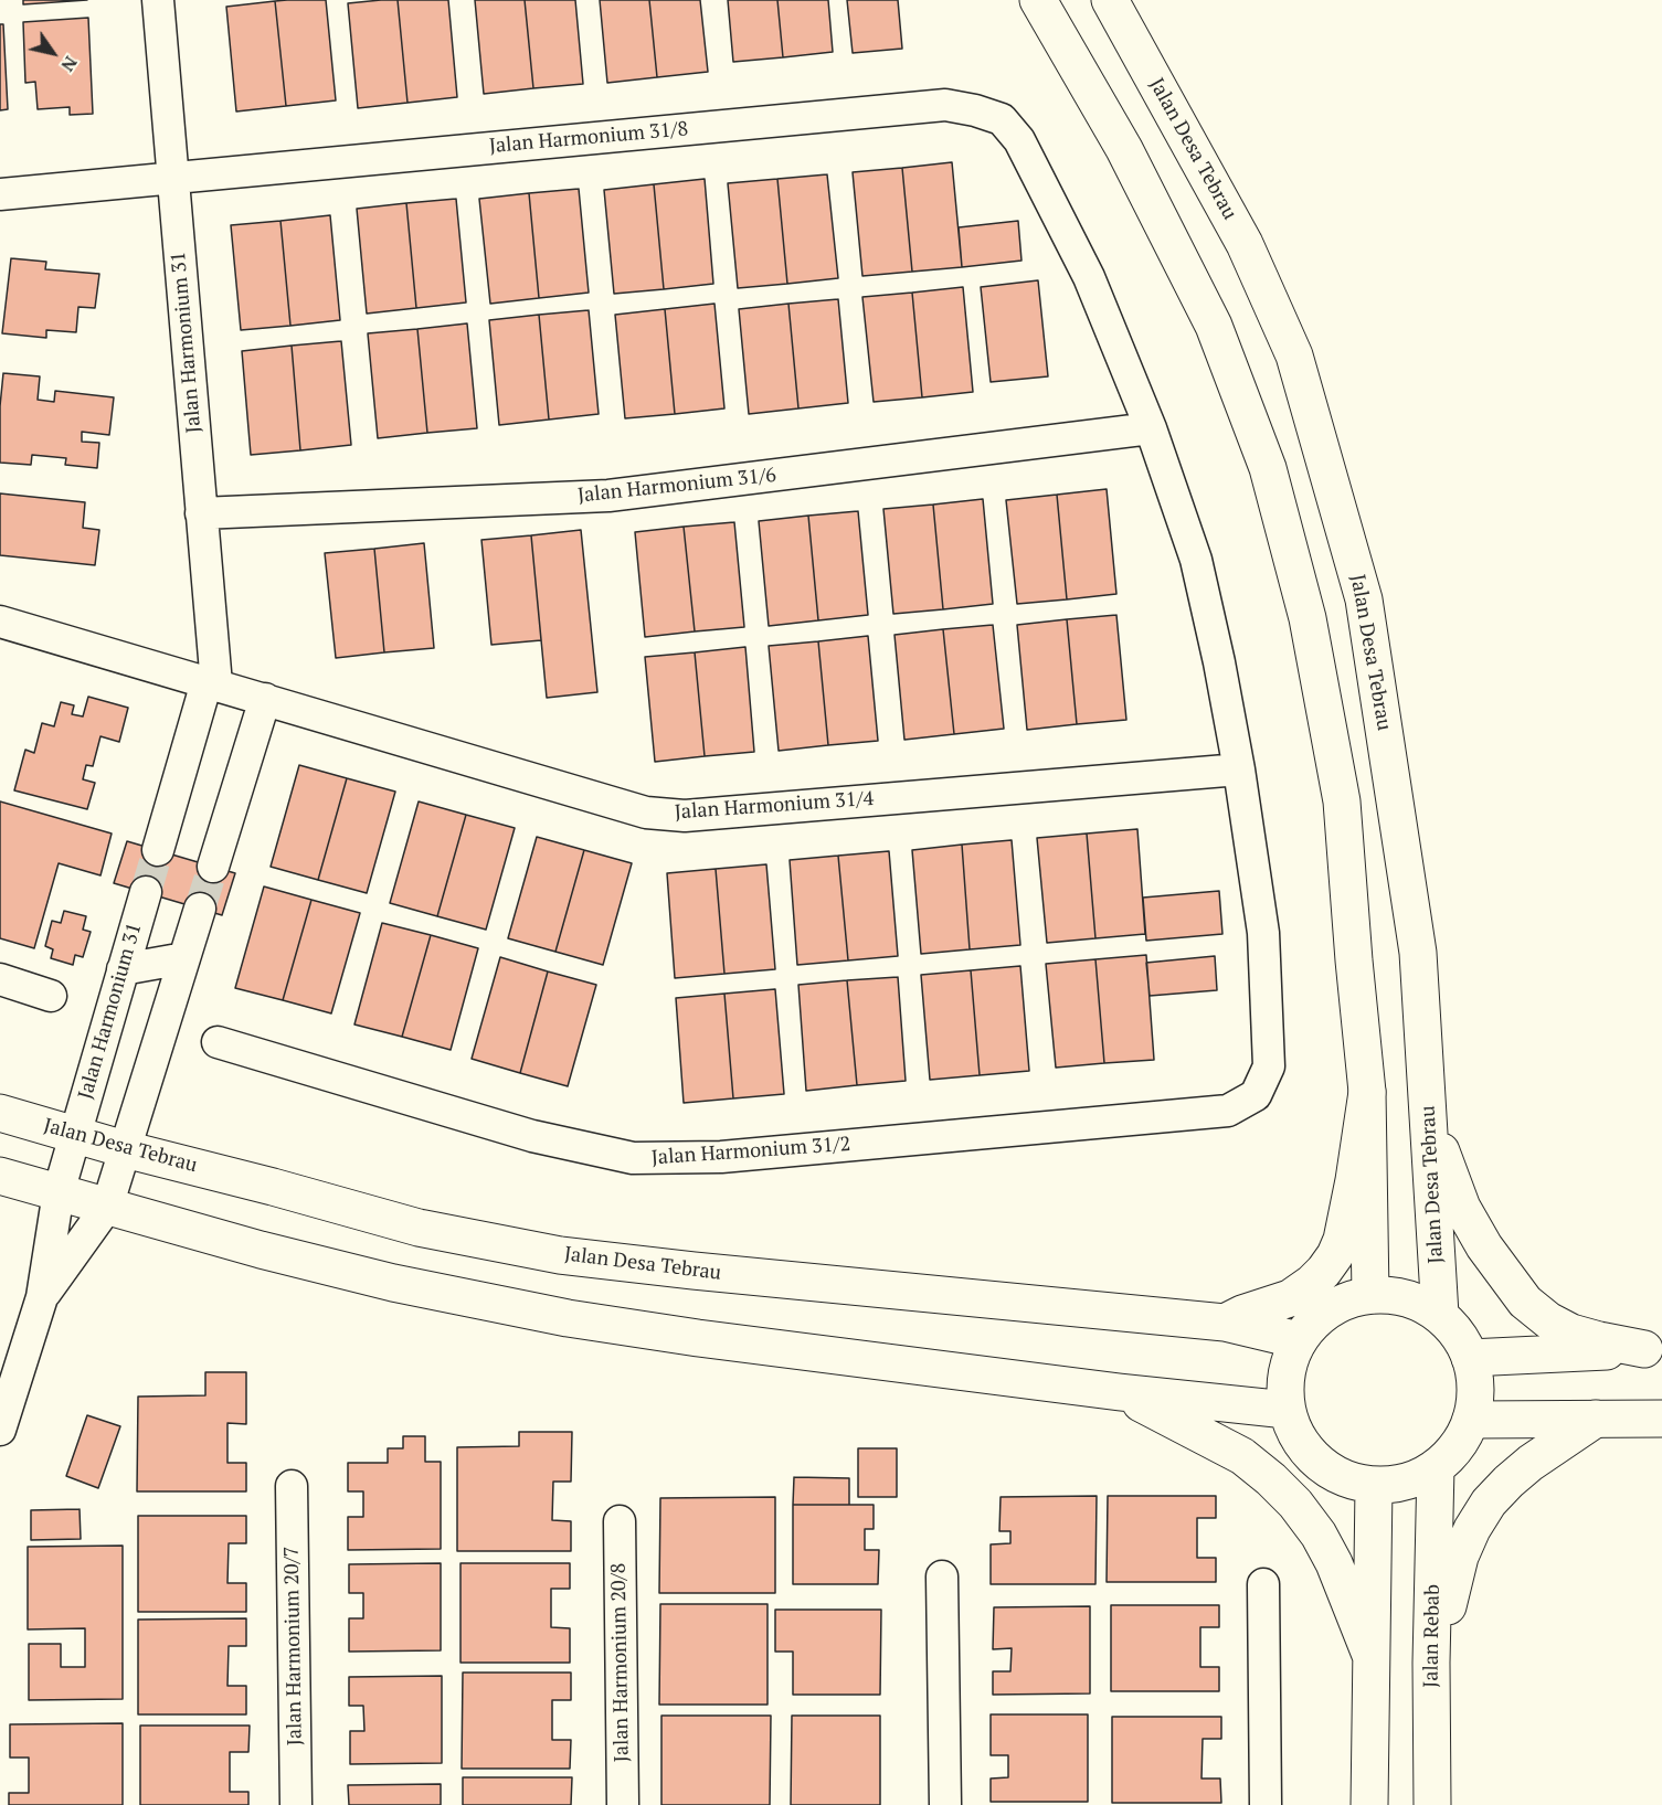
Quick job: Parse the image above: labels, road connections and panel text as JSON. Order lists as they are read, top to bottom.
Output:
{
  "streets": {
    "main road": ["Jalan Desa Tebrau", "Jalan Rebab"],
    "street": [
      "Jalan Harmonium 31/8",
      "Jalan Harmonium 31",
      "Jalan Harmonium 31/6",
      "Jalan Harmonium 31/4",
      "Jalan Harmonium 31/2",
      "Jalan Harmonium 20/7",
      "Jalan Harmonium 20/8"
    ]
  },
  "crossings": [
    ["Jalan Harmonium 31/8", "Jalan Harmonium 31"],
    ["Jalan Harmonium 31/8", "Jalan Harmonium 31/6"],
    ["Jalan Desa Tebrau", "Jalan Harmonium 31"],
    ["Jalan Desa Tebrau", "Jalan Rebab"],
    ["Jalan Harmonium 31", "Jalan Harmonium 31/6"],
    ["Jalan Harmonium 31", "Jalan Harmonium 31/4"],
    ["Jalan Harmonium 31/4", "Jalan Harmonium 31/2"]
  ],
  "north": "bottom right"
}
